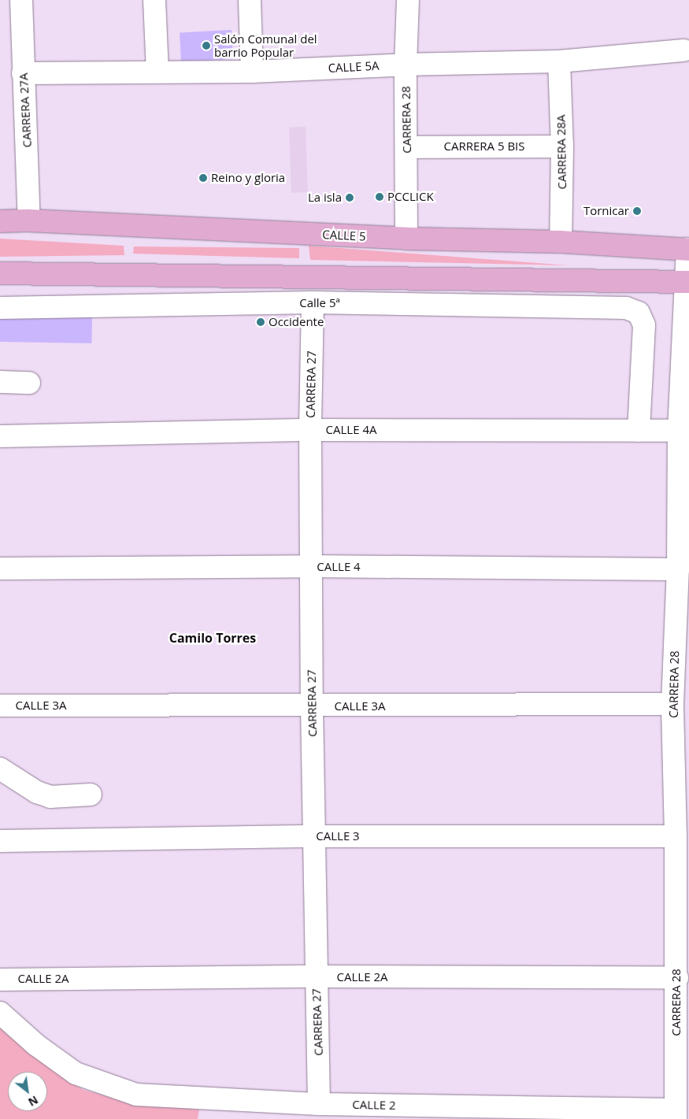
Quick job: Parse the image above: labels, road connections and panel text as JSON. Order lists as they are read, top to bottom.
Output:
{
  "streets": {
    "main road": ["CALLE 5"],
    "street": [
      "CALLE 5A",
      "CARRERA 27A",
      "CARRERA 28",
      "CARRERA 5 BIS",
      "CARRERA 28A",
      "Calle 5ª",
      "CARRERA 27",
      "CALLE 4A",
      "CALLE 4",
      "CALLE 3A",
      "CALLE 3",
      "CALLE 2A",
      "CALLE 2"
    ]
  },
  "crossings": [
    ["CALLE 5A", "CARRERA 27A"],
    ["CALLE 5A", "CARRERA 28"],
    ["CALLE 5A", "CARRERA 28A"],
    ["CARRERA 27A", "CALLE 5"],
    ["CARRERA 28", "CARRERA 5 BIS"],
    ["CARRERA 28", "CALLE 5"],
    ["CARRERA 28", "CALLE 4A"],
    ["CARRERA 28", "CALLE 4"],
    ["CARRERA 28", "CALLE 3A"],
    ["CARRERA 28", "CALLE 3"],
    ["CARRERA 28", "CALLE 2A"],
    ["CARRERA 28", "CALLE 2"],
    ["CARRERA 5 BIS", "CARRERA 28A"],
    ["CARRERA 28A", "CALLE 5"],
    ["Calle 5ª", "CARRERA 27"],
    ["Calle 5ª", "CALLE 4A"],
    ["CARRERA 27", "CALLE 4A"],
    ["CARRERA 27", "CALLE 4"],
    ["CARRERA 27", "CALLE 3A"],
    ["CARRERA 27", "CALLE 3"],
    ["CARRERA 27", "CALLE 2A"],
    ["CARRERA 27", "CALLE 2"]
  ],
  "districts": ["Camilo Torres"],
  "places": [
    "Salón Comunal del barrio Popular",
    "Reino y gloria",
    "PCCLICK",
    "La isla",
    "Tornicar",
    "Occidente"
  ],
  "north": "bottom right"
}
